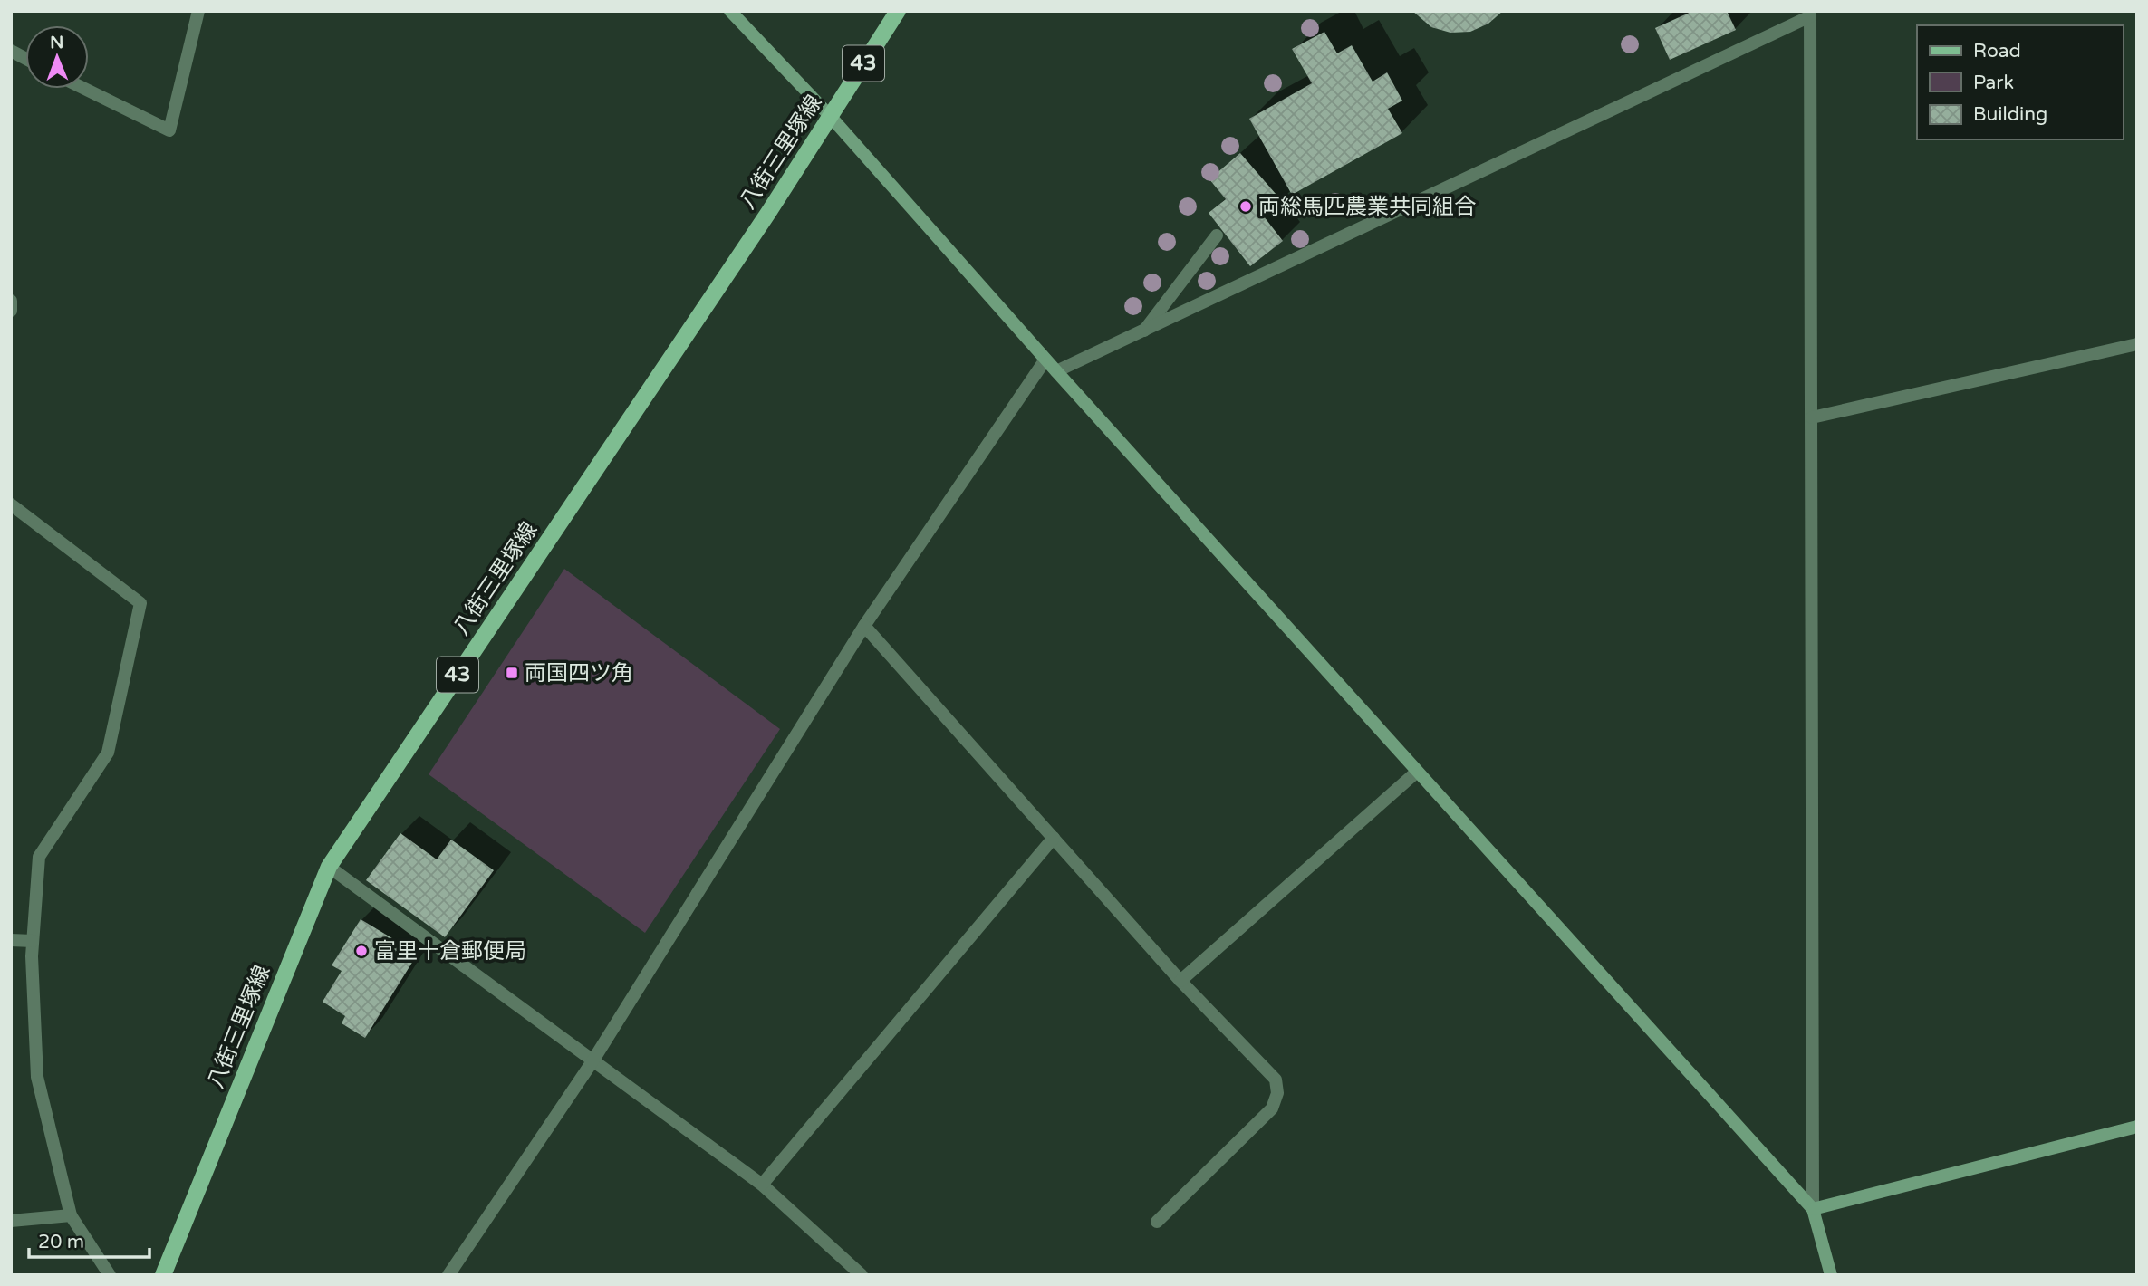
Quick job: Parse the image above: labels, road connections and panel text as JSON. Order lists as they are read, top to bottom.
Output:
{
  "streets": {
    "main road": ["43", "八街三里塚線"]
  },
  "places": {
    "other": ["両総馬匹農業共同組合", "富里十倉郵便局"],
    "transit": ["両国四ツ角"]
  },
  "legend": ["Road", "Park", "Building"],
  "scale_bar": "20 m",
  "north": "top"
}
